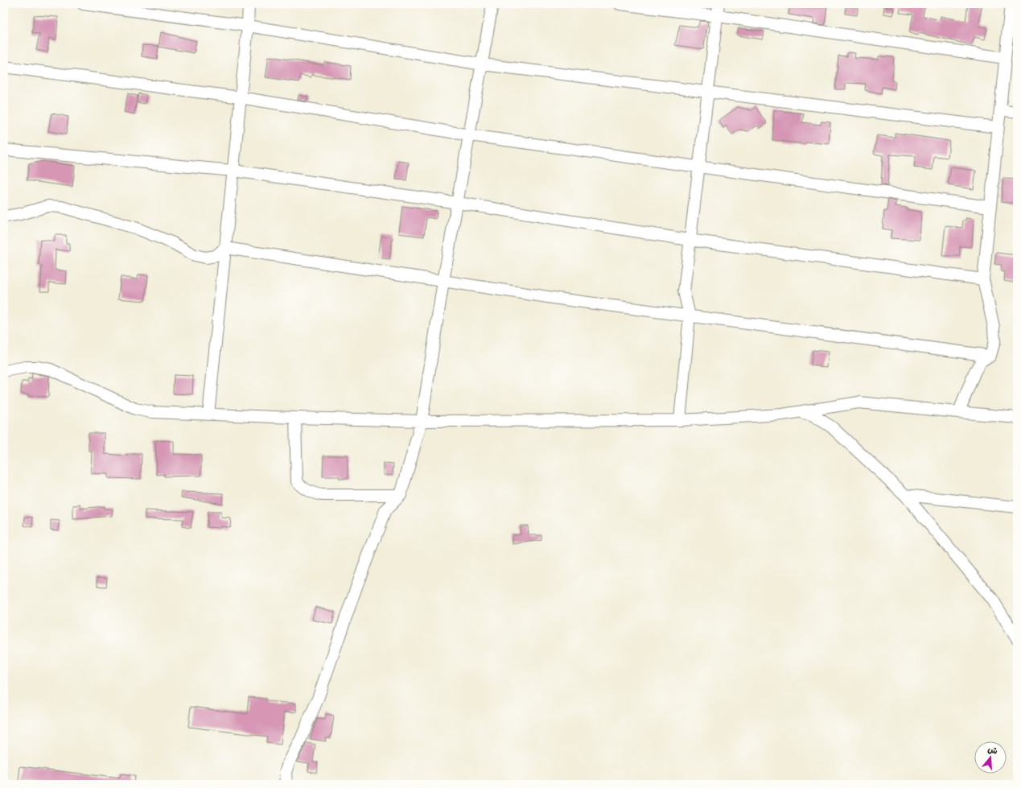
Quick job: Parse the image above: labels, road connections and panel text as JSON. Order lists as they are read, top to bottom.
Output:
{
  "north": "top"
}
